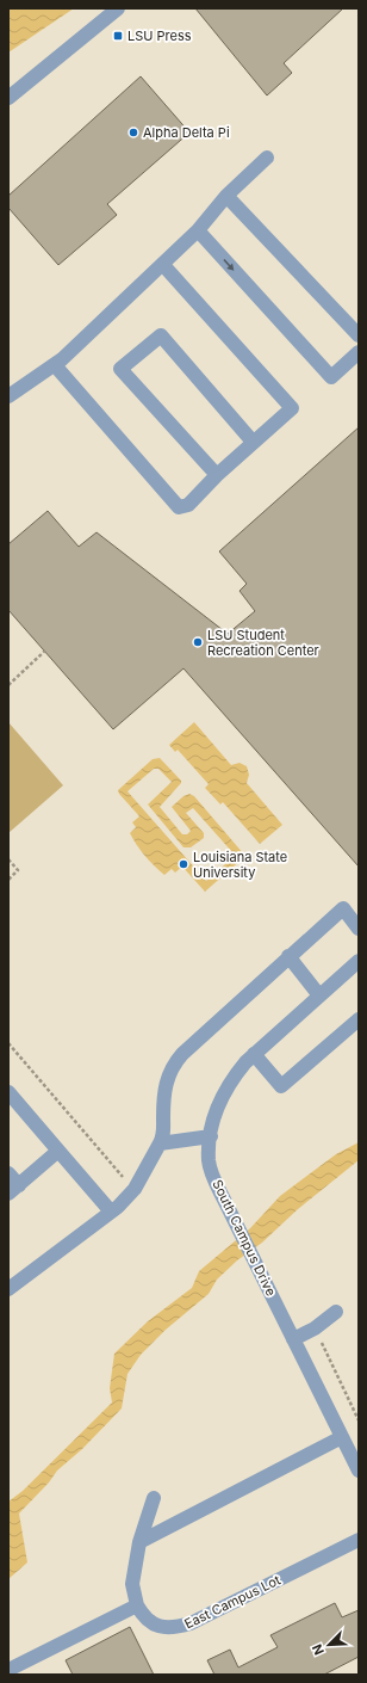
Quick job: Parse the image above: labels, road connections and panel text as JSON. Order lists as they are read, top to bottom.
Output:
{
  "streets": {
    "street": ["South Campus Drive", "East Campus Lot"]
  },
  "places": {
    "transit": ["LSU Press"],
    "other": ["Alpha Delta Pi", "LSU Student Recreation Center", "Louisiana State University"]
  },
  "north": "bottom left"
}
